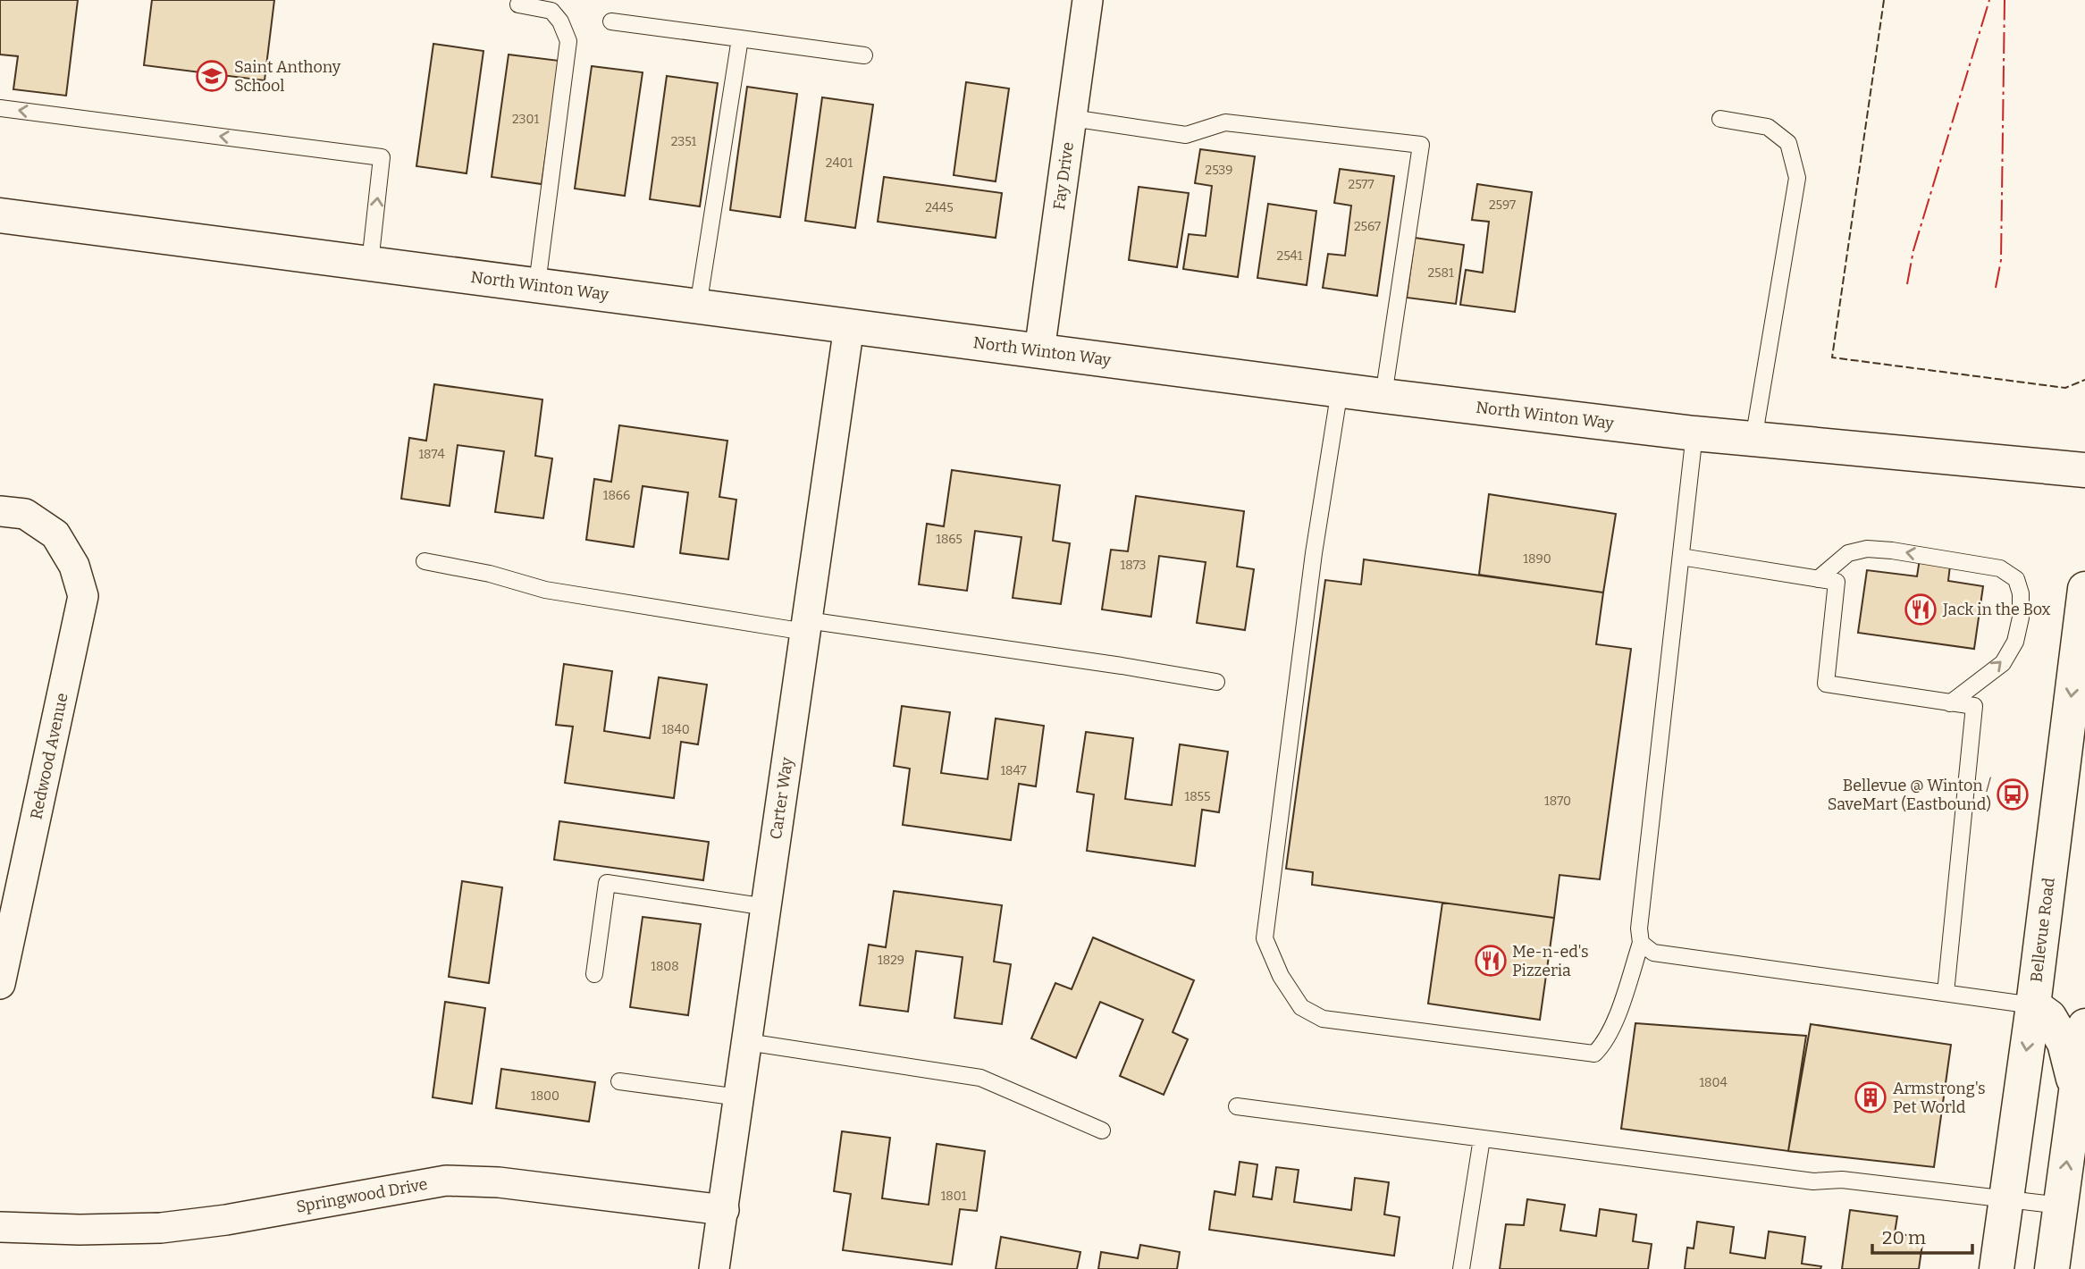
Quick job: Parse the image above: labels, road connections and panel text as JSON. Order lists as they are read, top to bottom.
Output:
{
  "streets": {
    "main road": ["North Winton Way", "Bellevue Road"],
    "street": [
      "Fay Drive",
      "Redwood Avenue",
      "Carter Way",
      "Springwood Drive"
    ]
  },
  "crossings": [
    ["Fay Drive", "North Winton Way"],
    ["North Winton Way", "Carter Way"],
    ["Carter Way", "Springwood Drive"]
  ],
  "one_way": ["Bellevue Road"],
  "places": {
    "school or university": ["Saint Anthony School"],
    "restaurant": ["Jack in the Box", "Me-n-ed's Pizzeria"],
    "bus stop": ["Bellevue @ Winton / SaveMart (Eastbound)"],
    "building": ["Armstrong's Pet World"]
  },
  "house_numbers": [
    "2301",
    "2351",
    "2401",
    "2539",
    "2577",
    "2597",
    "2445",
    "2567",
    "2541",
    "2581",
    "1874",
    "1866",
    "1865",
    "1890",
    "1873",
    "1840",
    "1847",
    "1855",
    "1870",
    "1829",
    "1808",
    "1804",
    "1800",
    "1801"
  ],
  "scale_bar": "20 m"
}
